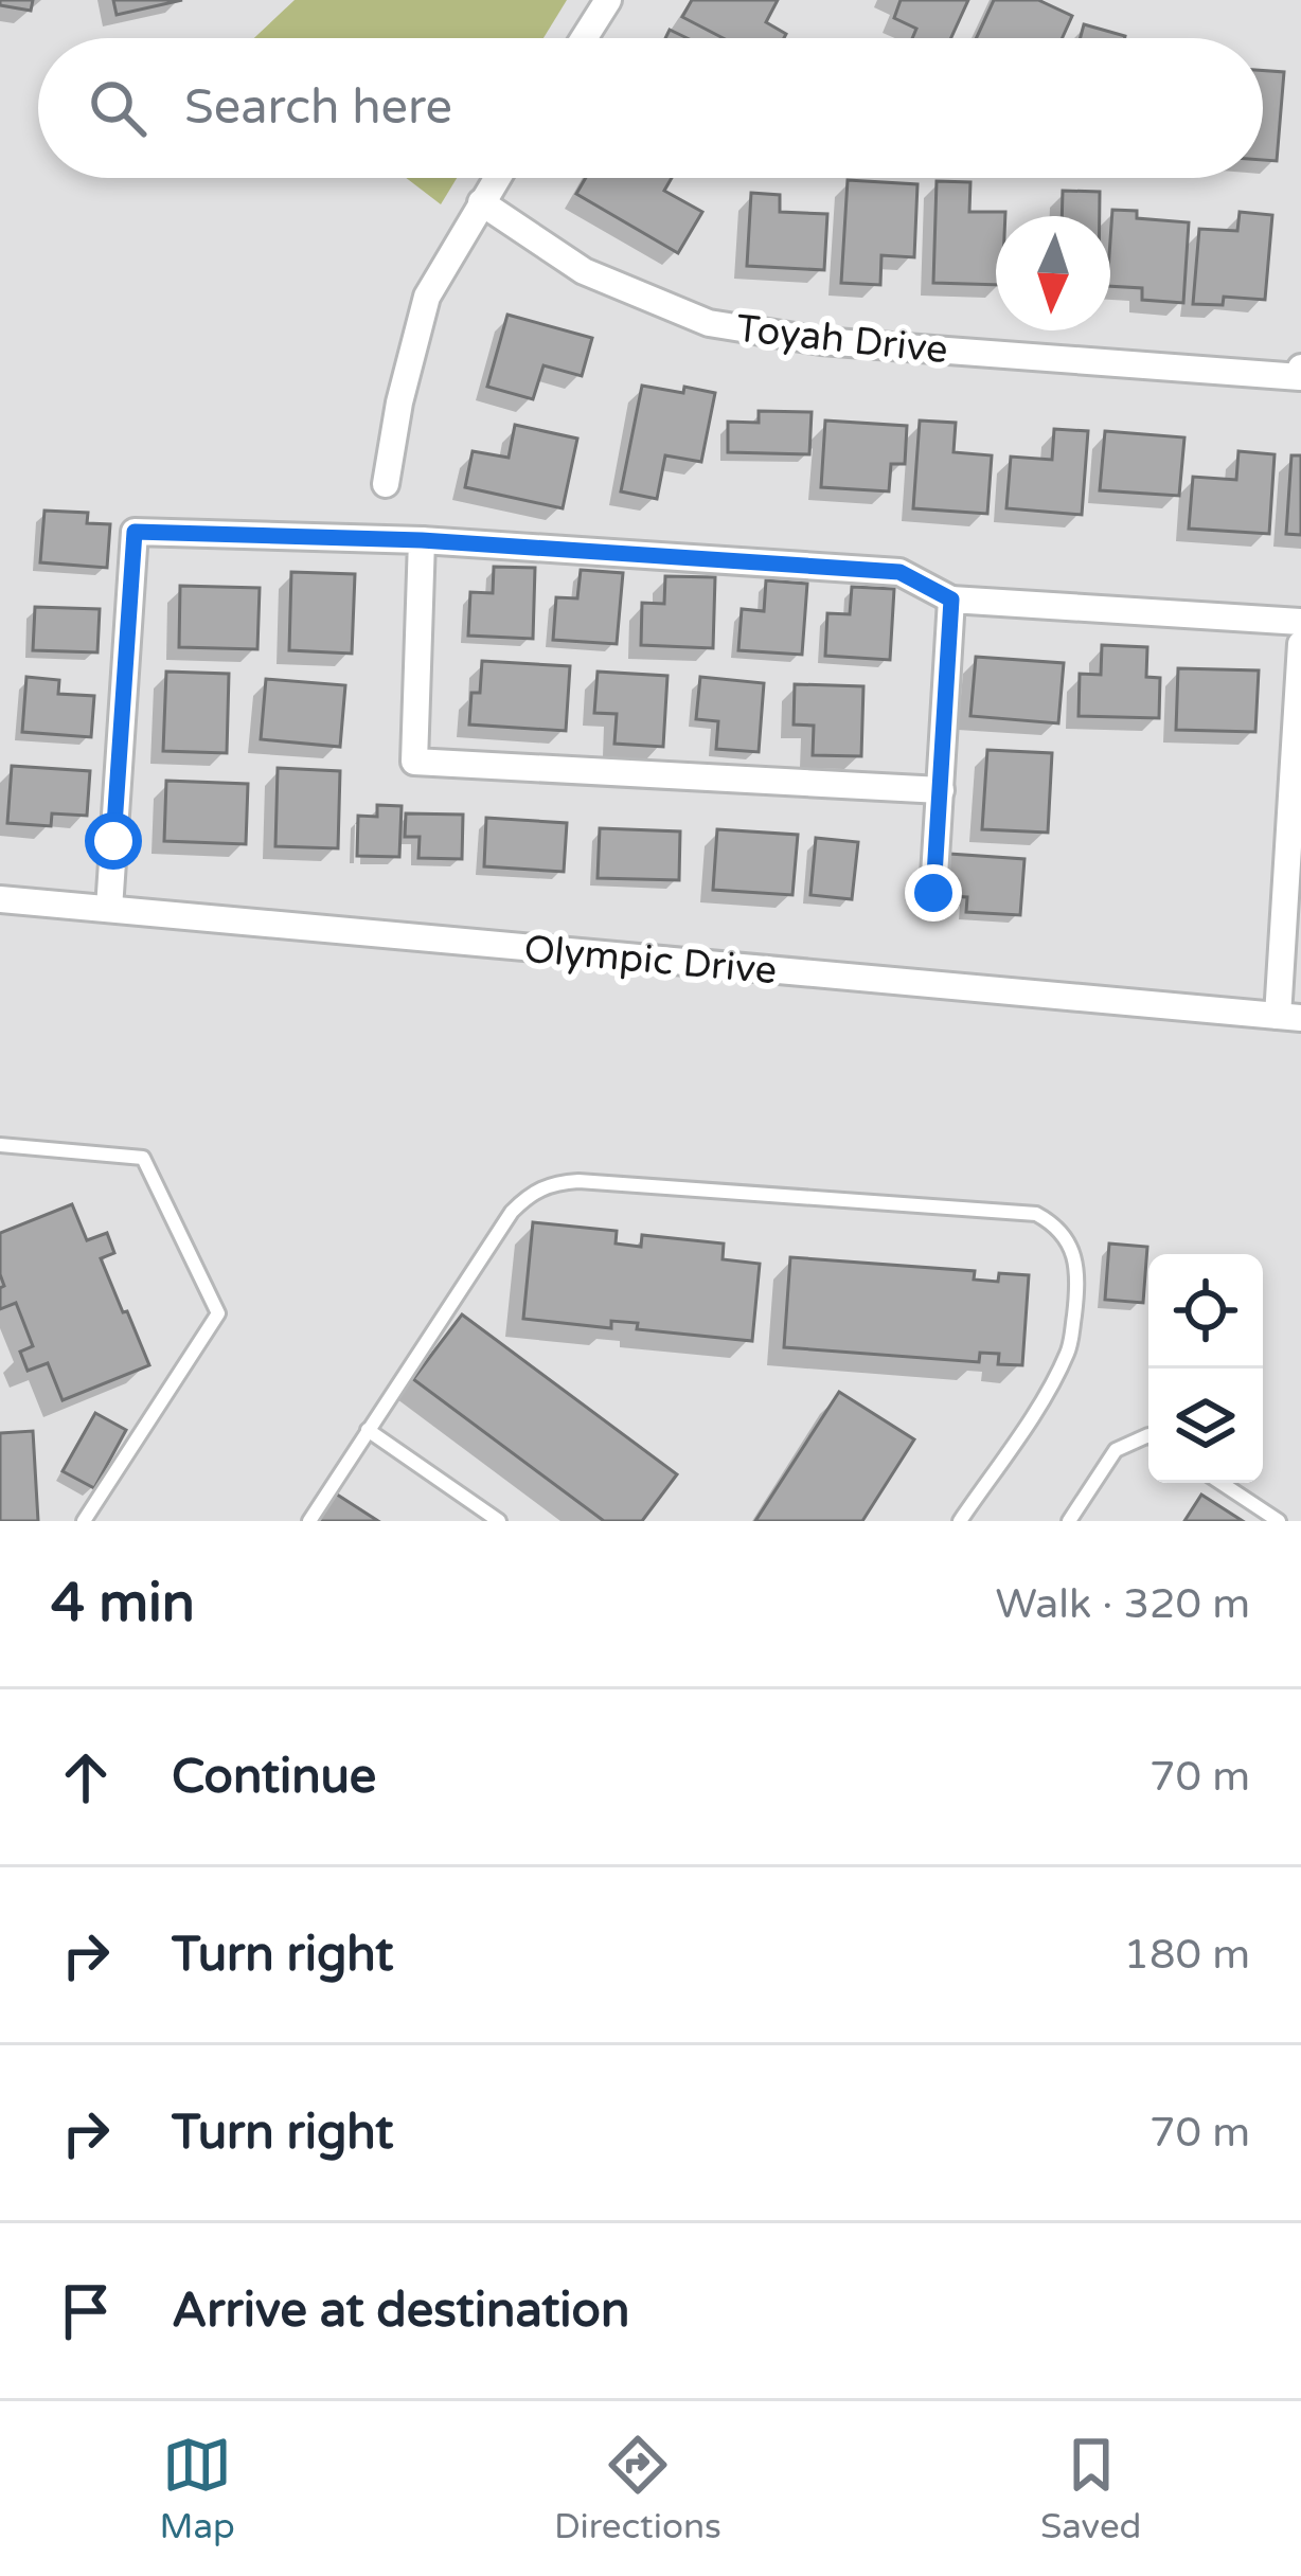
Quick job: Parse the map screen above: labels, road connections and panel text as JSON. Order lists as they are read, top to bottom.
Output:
{
  "streets": {
    "street": ["Toyah Drive", "Olympic Drive"]
  },
  "north": "bottom",
  "page": {
    "search": "Search here",
    "heading": ["4 min", "Walk · 320 m"],
    "list": [
      ["Continue", "70 m"],
      ["Turn right", "180 m"],
      ["Turn right", "70 m"],
      "Arrive at destination"
    ],
    "nav": ["Map", "Directions", "Saved"]
  }
}
